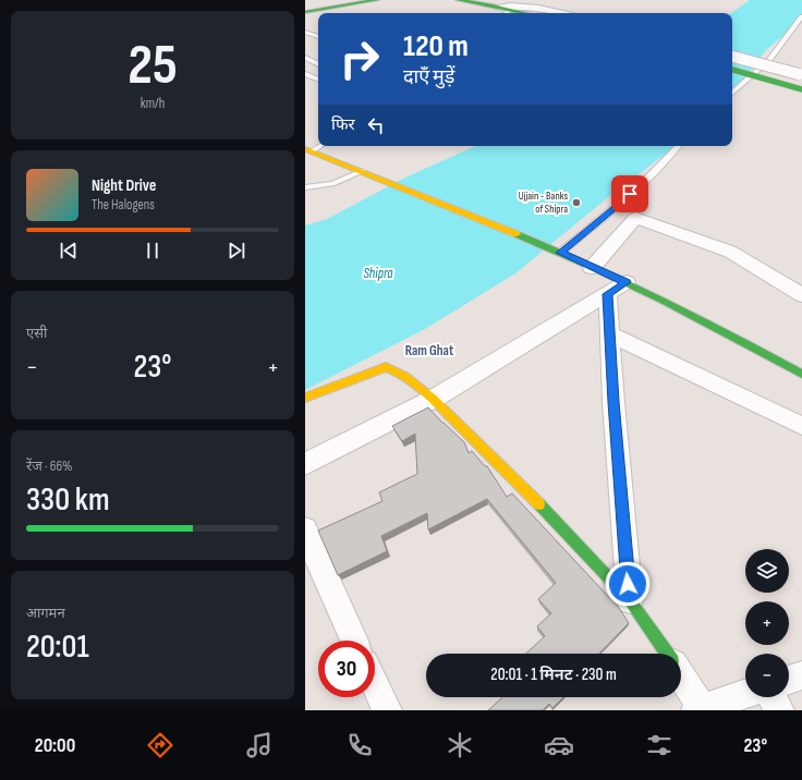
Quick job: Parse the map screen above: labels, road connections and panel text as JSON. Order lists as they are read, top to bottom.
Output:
{
  "districts": ["Ram Ghat"],
  "water": ["Shipra"],
  "places": ["Ujjain - Banks of Shipra"],
  "page": {
    "tile": [
      ["25", "km/h"],
      "एसी",
      ["रेंज · 66%", "330 km"],
      ["आगमन", "20:01"]
    ],
    "turn": ["120 m", "दाएँ मुड़ें"],
    "then": "फिर",
    "song": ["Night Drive", "The Halogens"],
    "heat": ["−", "23°", "+"],
    "map_buttons": ["+", "−"],
    "limit": "30",
    "trip": "20:01 · 1 मिनट · 230 m",
    "tabs": ["20:00", "23°"]
  }
}
